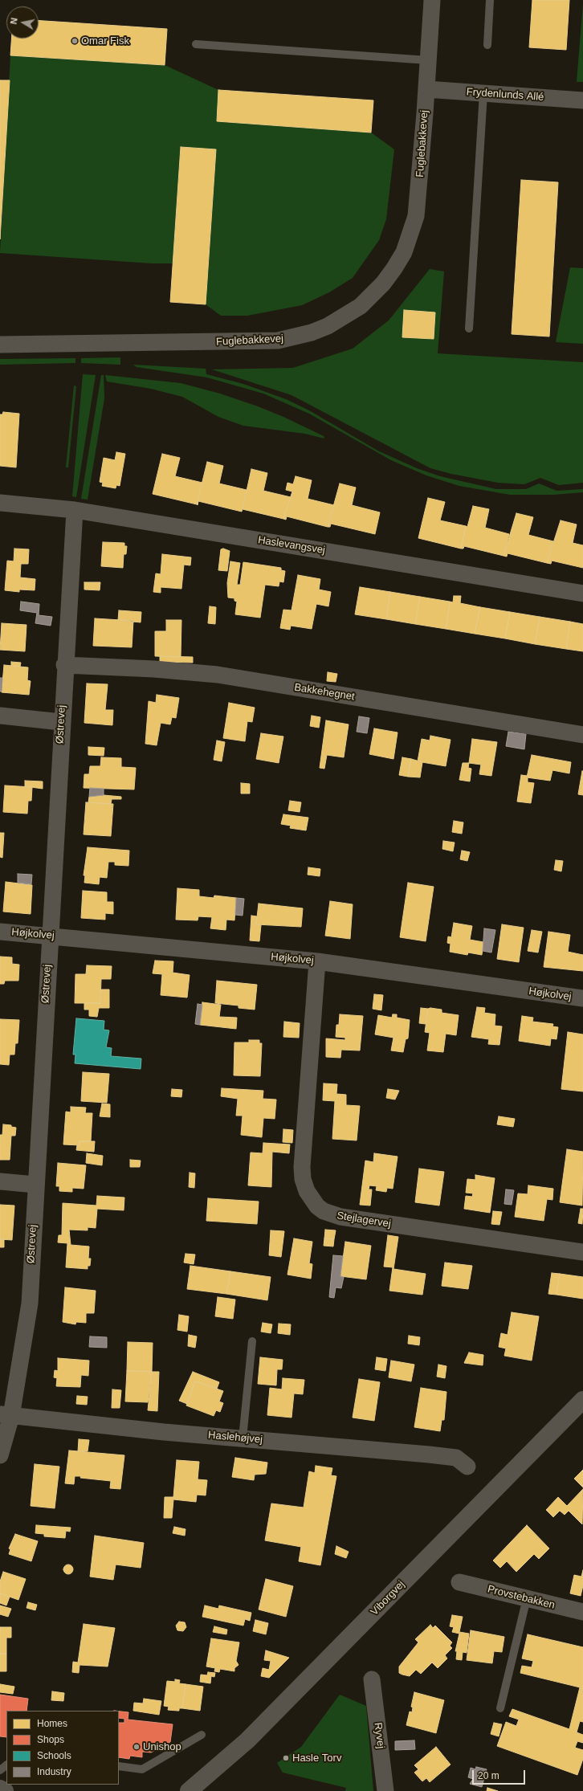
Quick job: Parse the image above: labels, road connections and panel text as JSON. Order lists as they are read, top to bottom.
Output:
{
  "streets": {
    "street": [
      "Frydenlunds Allé",
      "Fuglebakkevej",
      "Haslevangsvej",
      "Bakkehegnet",
      "Østrevej",
      "Højkolvej",
      "Stejlagervej",
      "Haslehøjvej",
      "Provstebakken",
      "Viborgvej",
      "Ryvej"
    ]
  },
  "crossings": [
    ["Frydenlunds Allé", "Fuglebakkevej"],
    ["Haslevangsvej", "Østrevej"],
    ["Bakkehegnet", "Østrevej"],
    ["Østrevej", "Højkolvej"],
    ["Østrevej", "Haslehøjvej"],
    ["Højkolvej", "Stejlagervej"]
  ],
  "places": ["Omar Fisk", "Unishop", "Hasle Torv"],
  "legend": [
    "Homes",
    "Shops",
    "Schools",
    "Industry"
  ],
  "scale_bar": "20 m",
  "north": "left"
}
